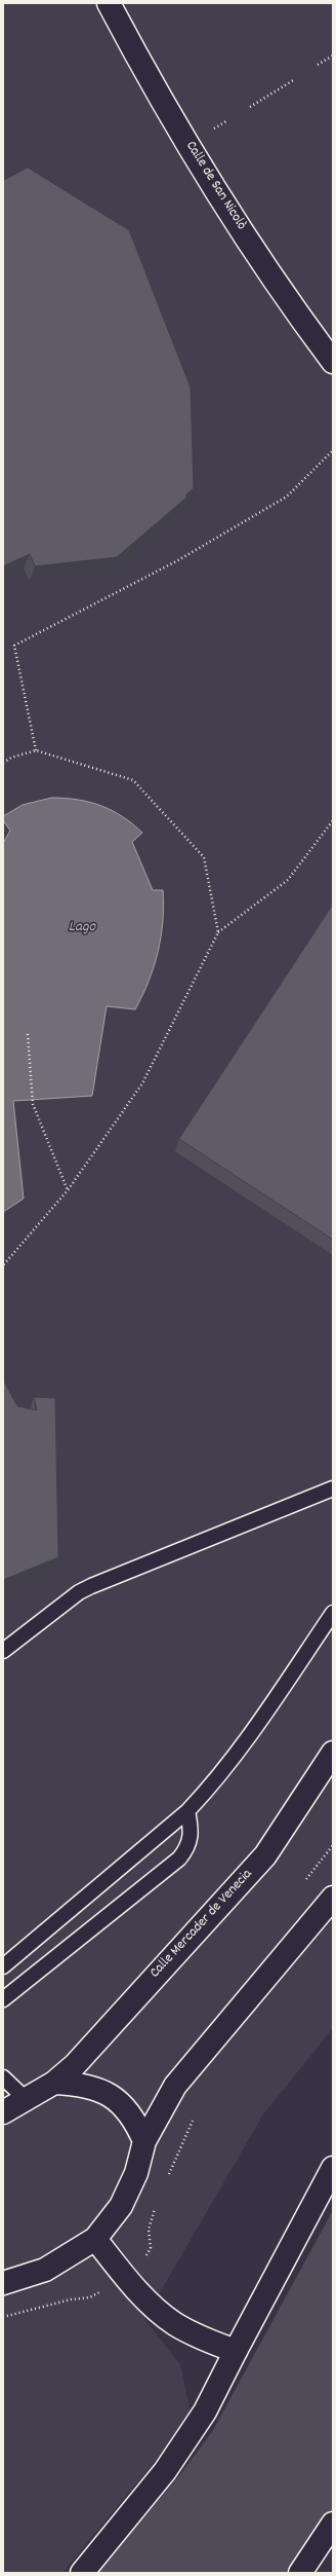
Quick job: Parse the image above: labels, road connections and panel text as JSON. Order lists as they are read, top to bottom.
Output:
{
  "streets": {
    "main road": ["Calle de San Nicolò", "Calle Mercader de Venecia"]
  },
  "water": ["Lago"]
}
